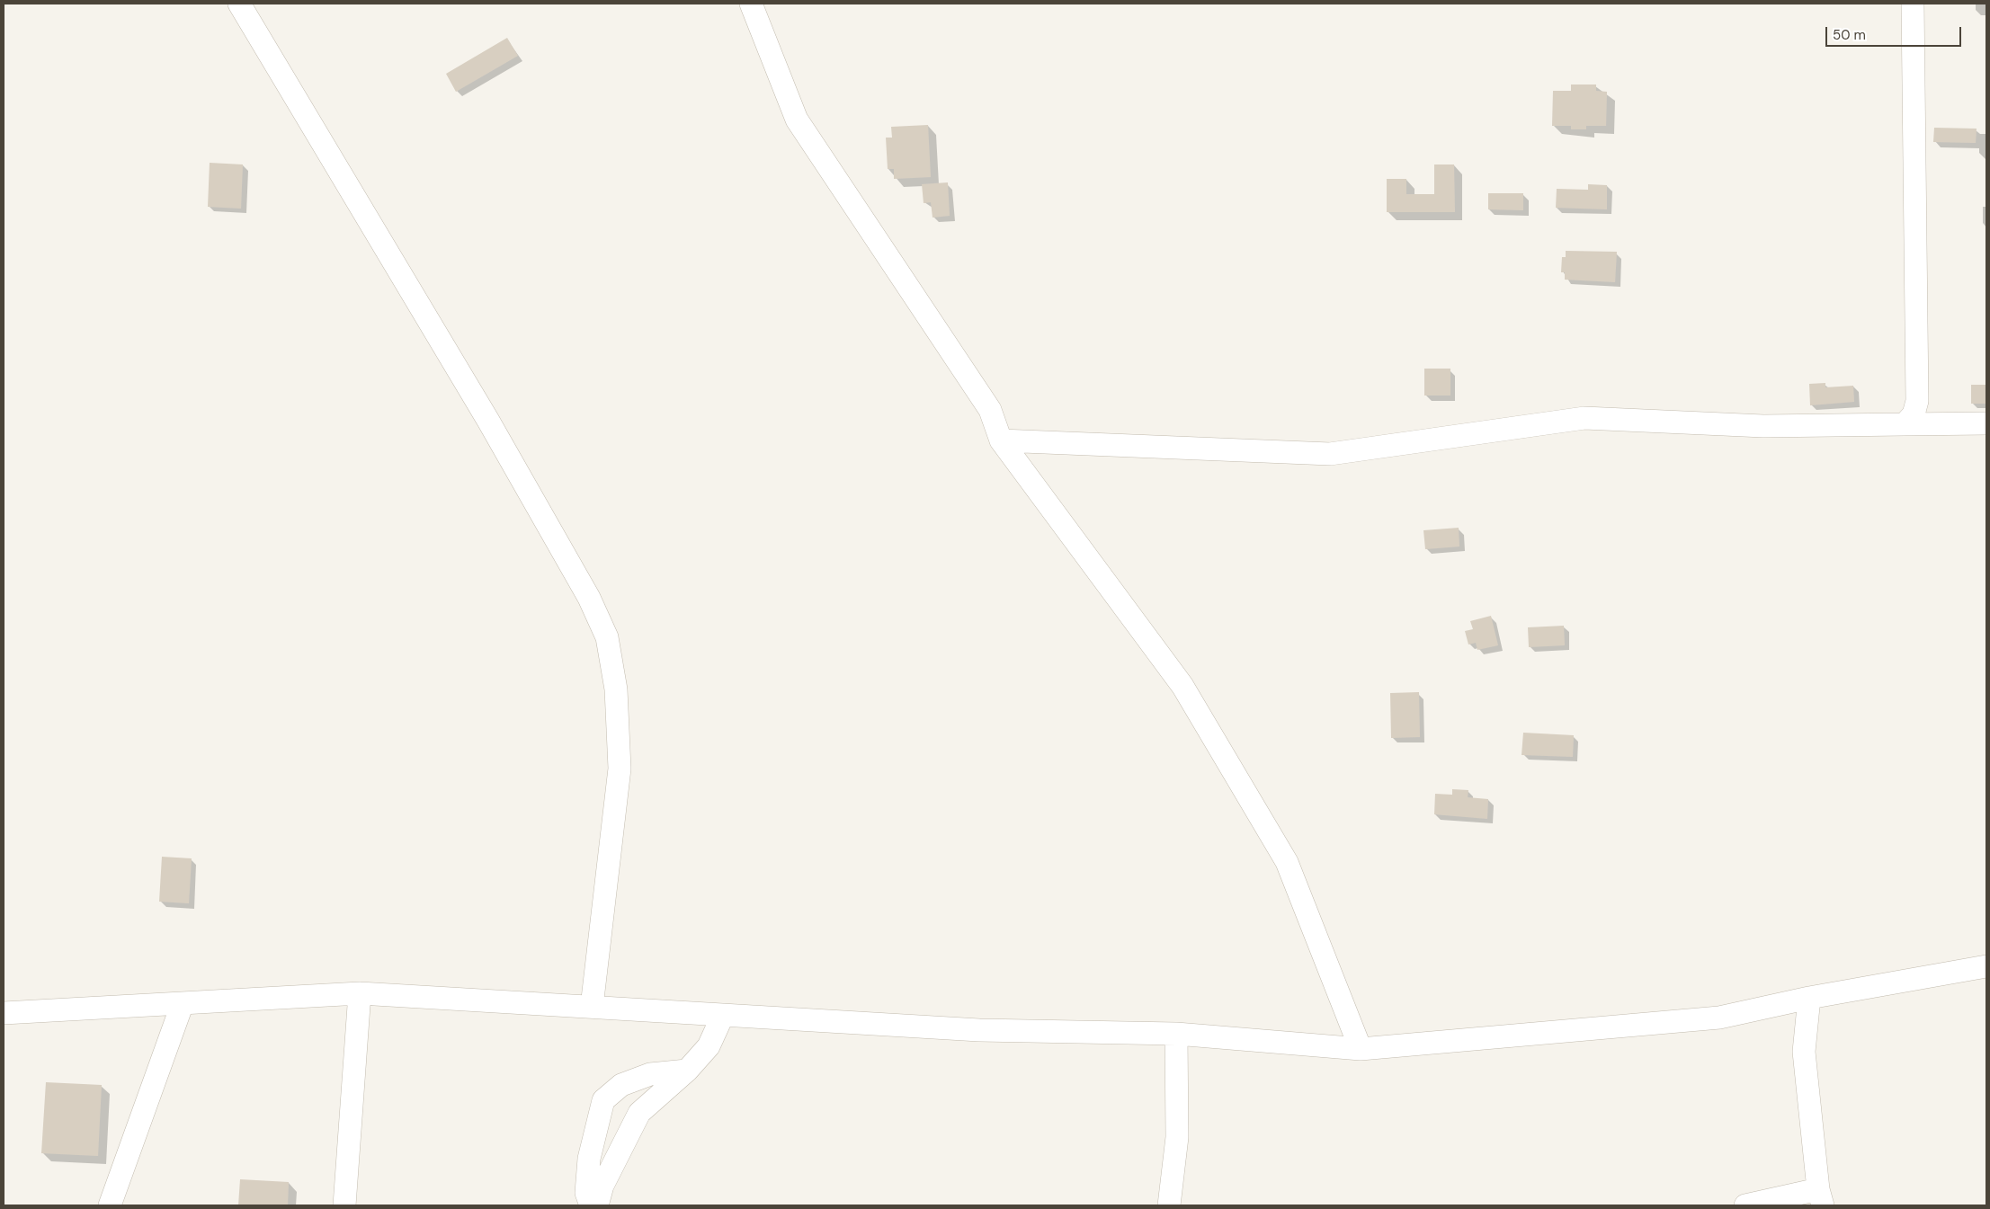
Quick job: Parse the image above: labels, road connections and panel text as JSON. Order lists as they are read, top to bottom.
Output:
{
  "scale_bar": "50 m"
}
